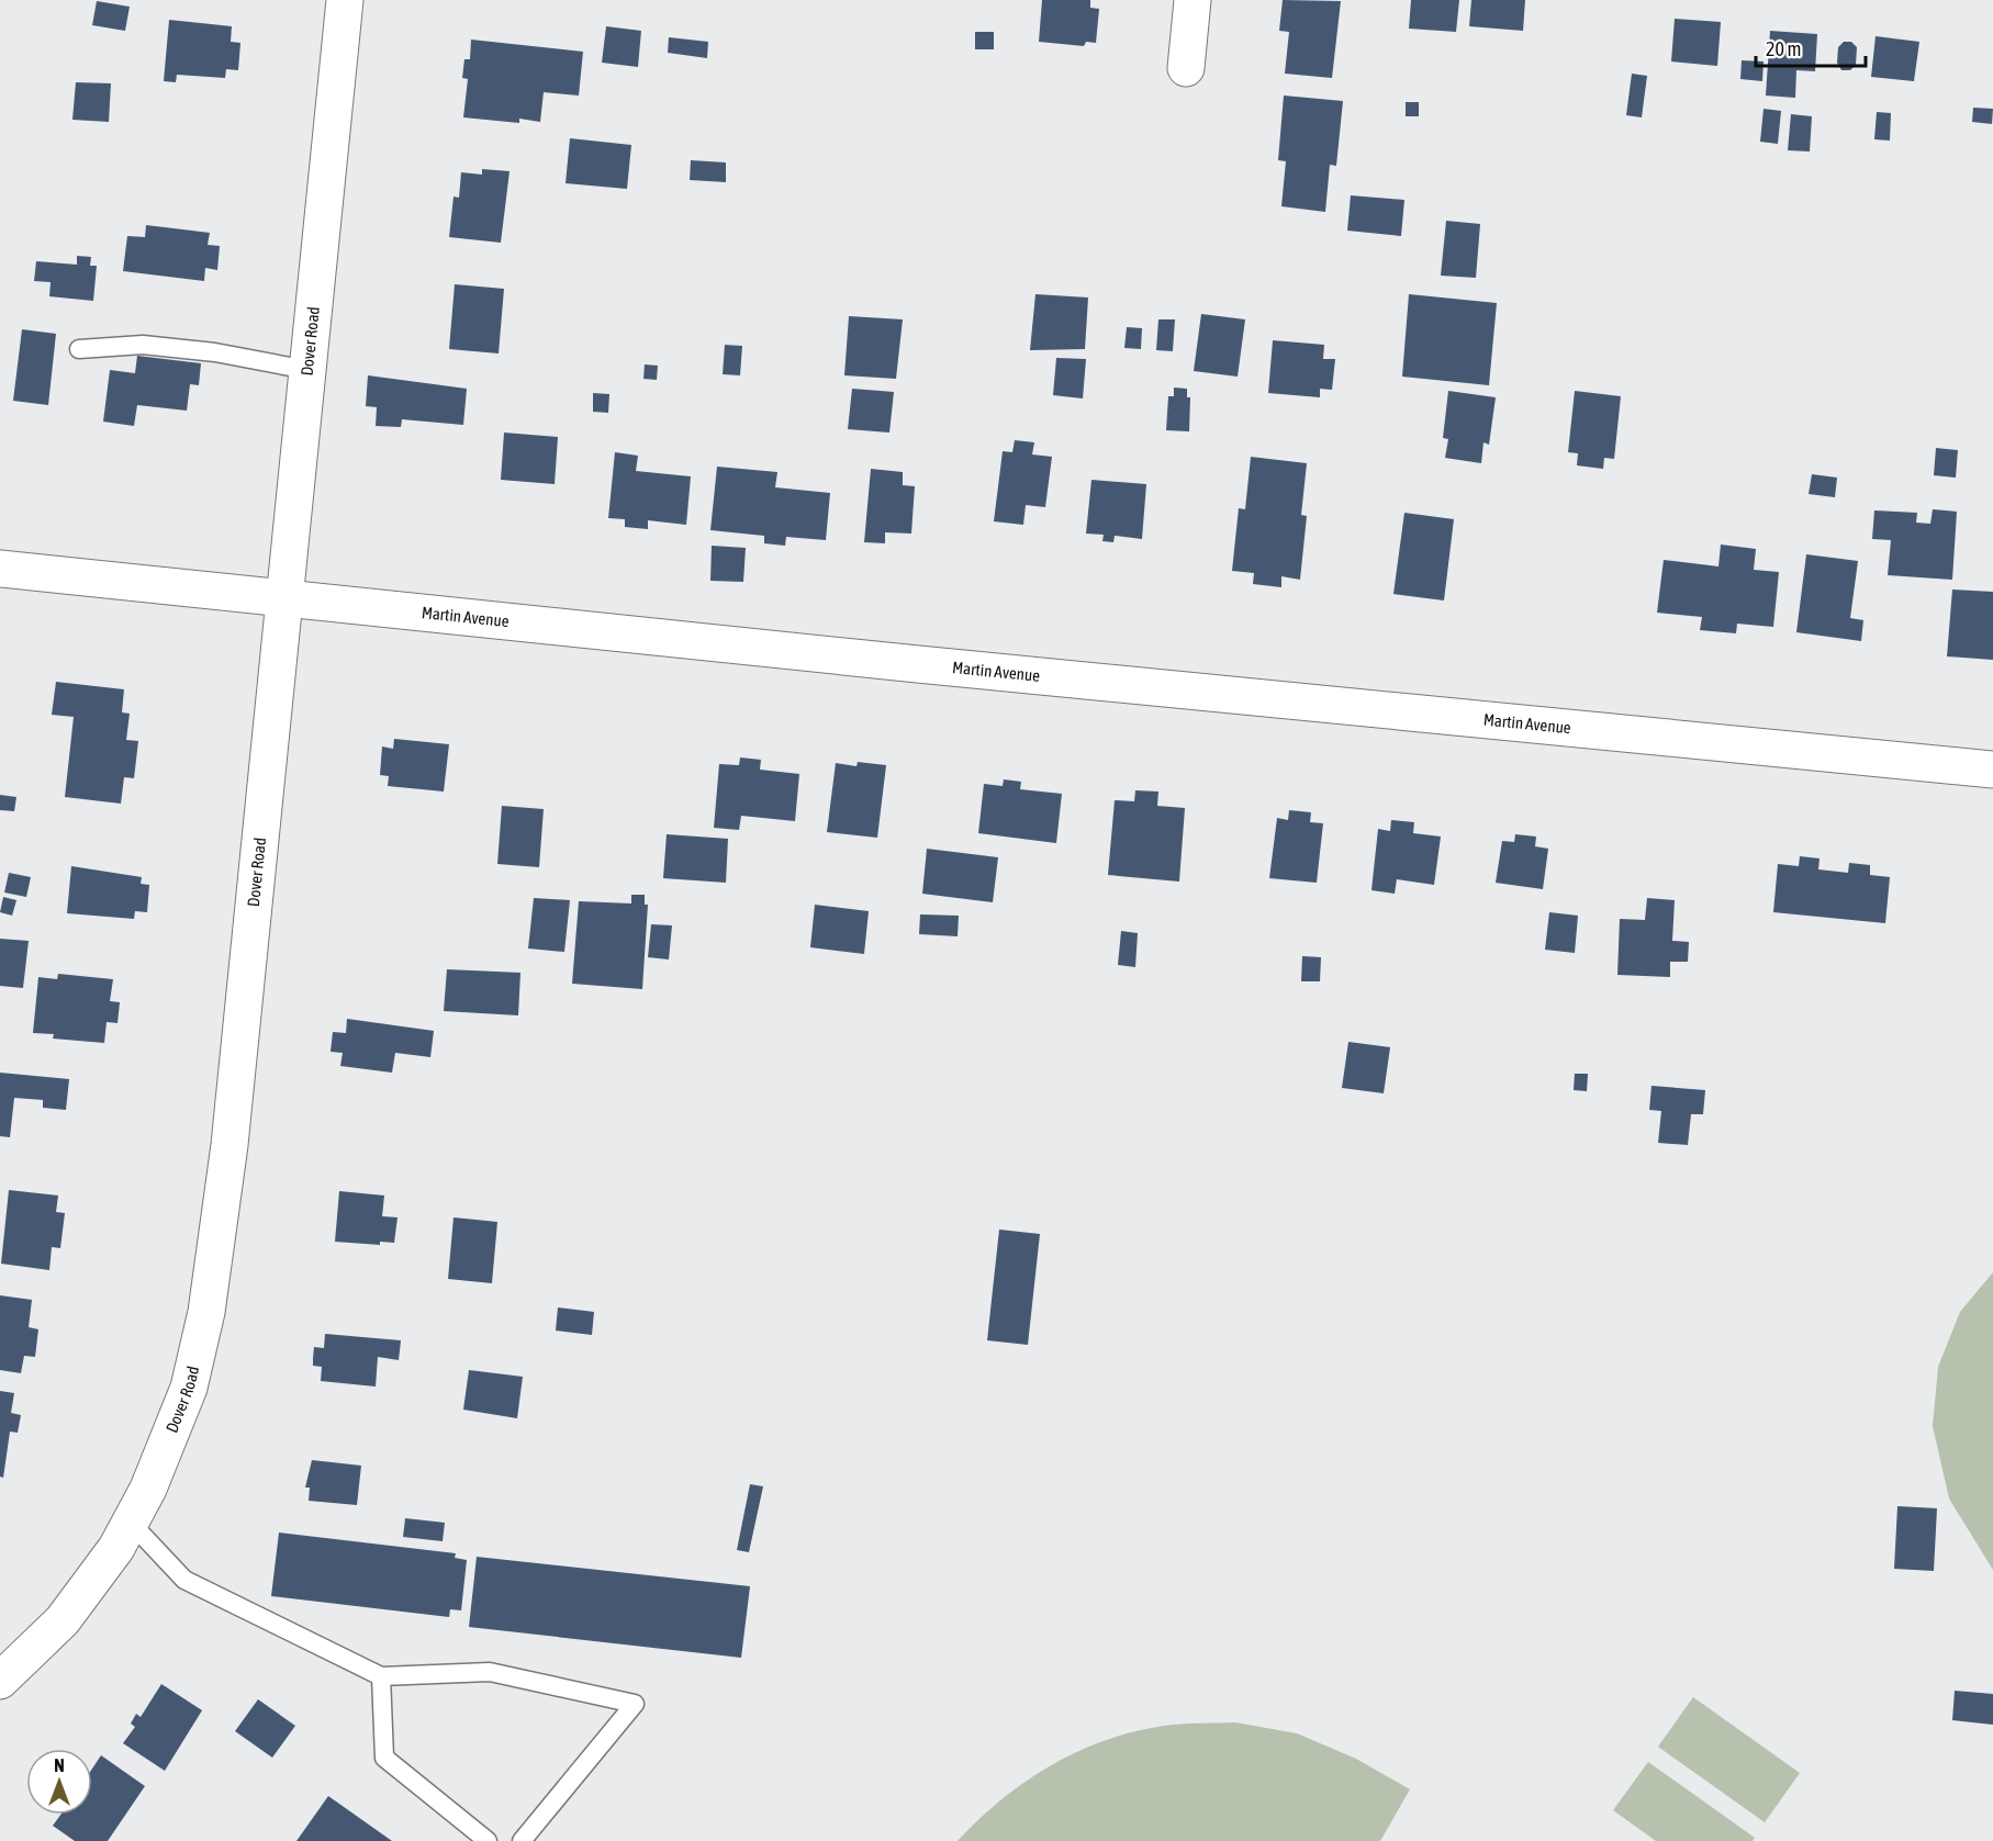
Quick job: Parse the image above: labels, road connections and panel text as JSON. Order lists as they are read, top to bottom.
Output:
{
  "streets": {
    "street": ["Dover Road", "Martin Avenue"]
  },
  "crossings": [
    ["Dover Road", "Martin Avenue"]
  ],
  "scale_bar": "20 m",
  "north": "top"
}
